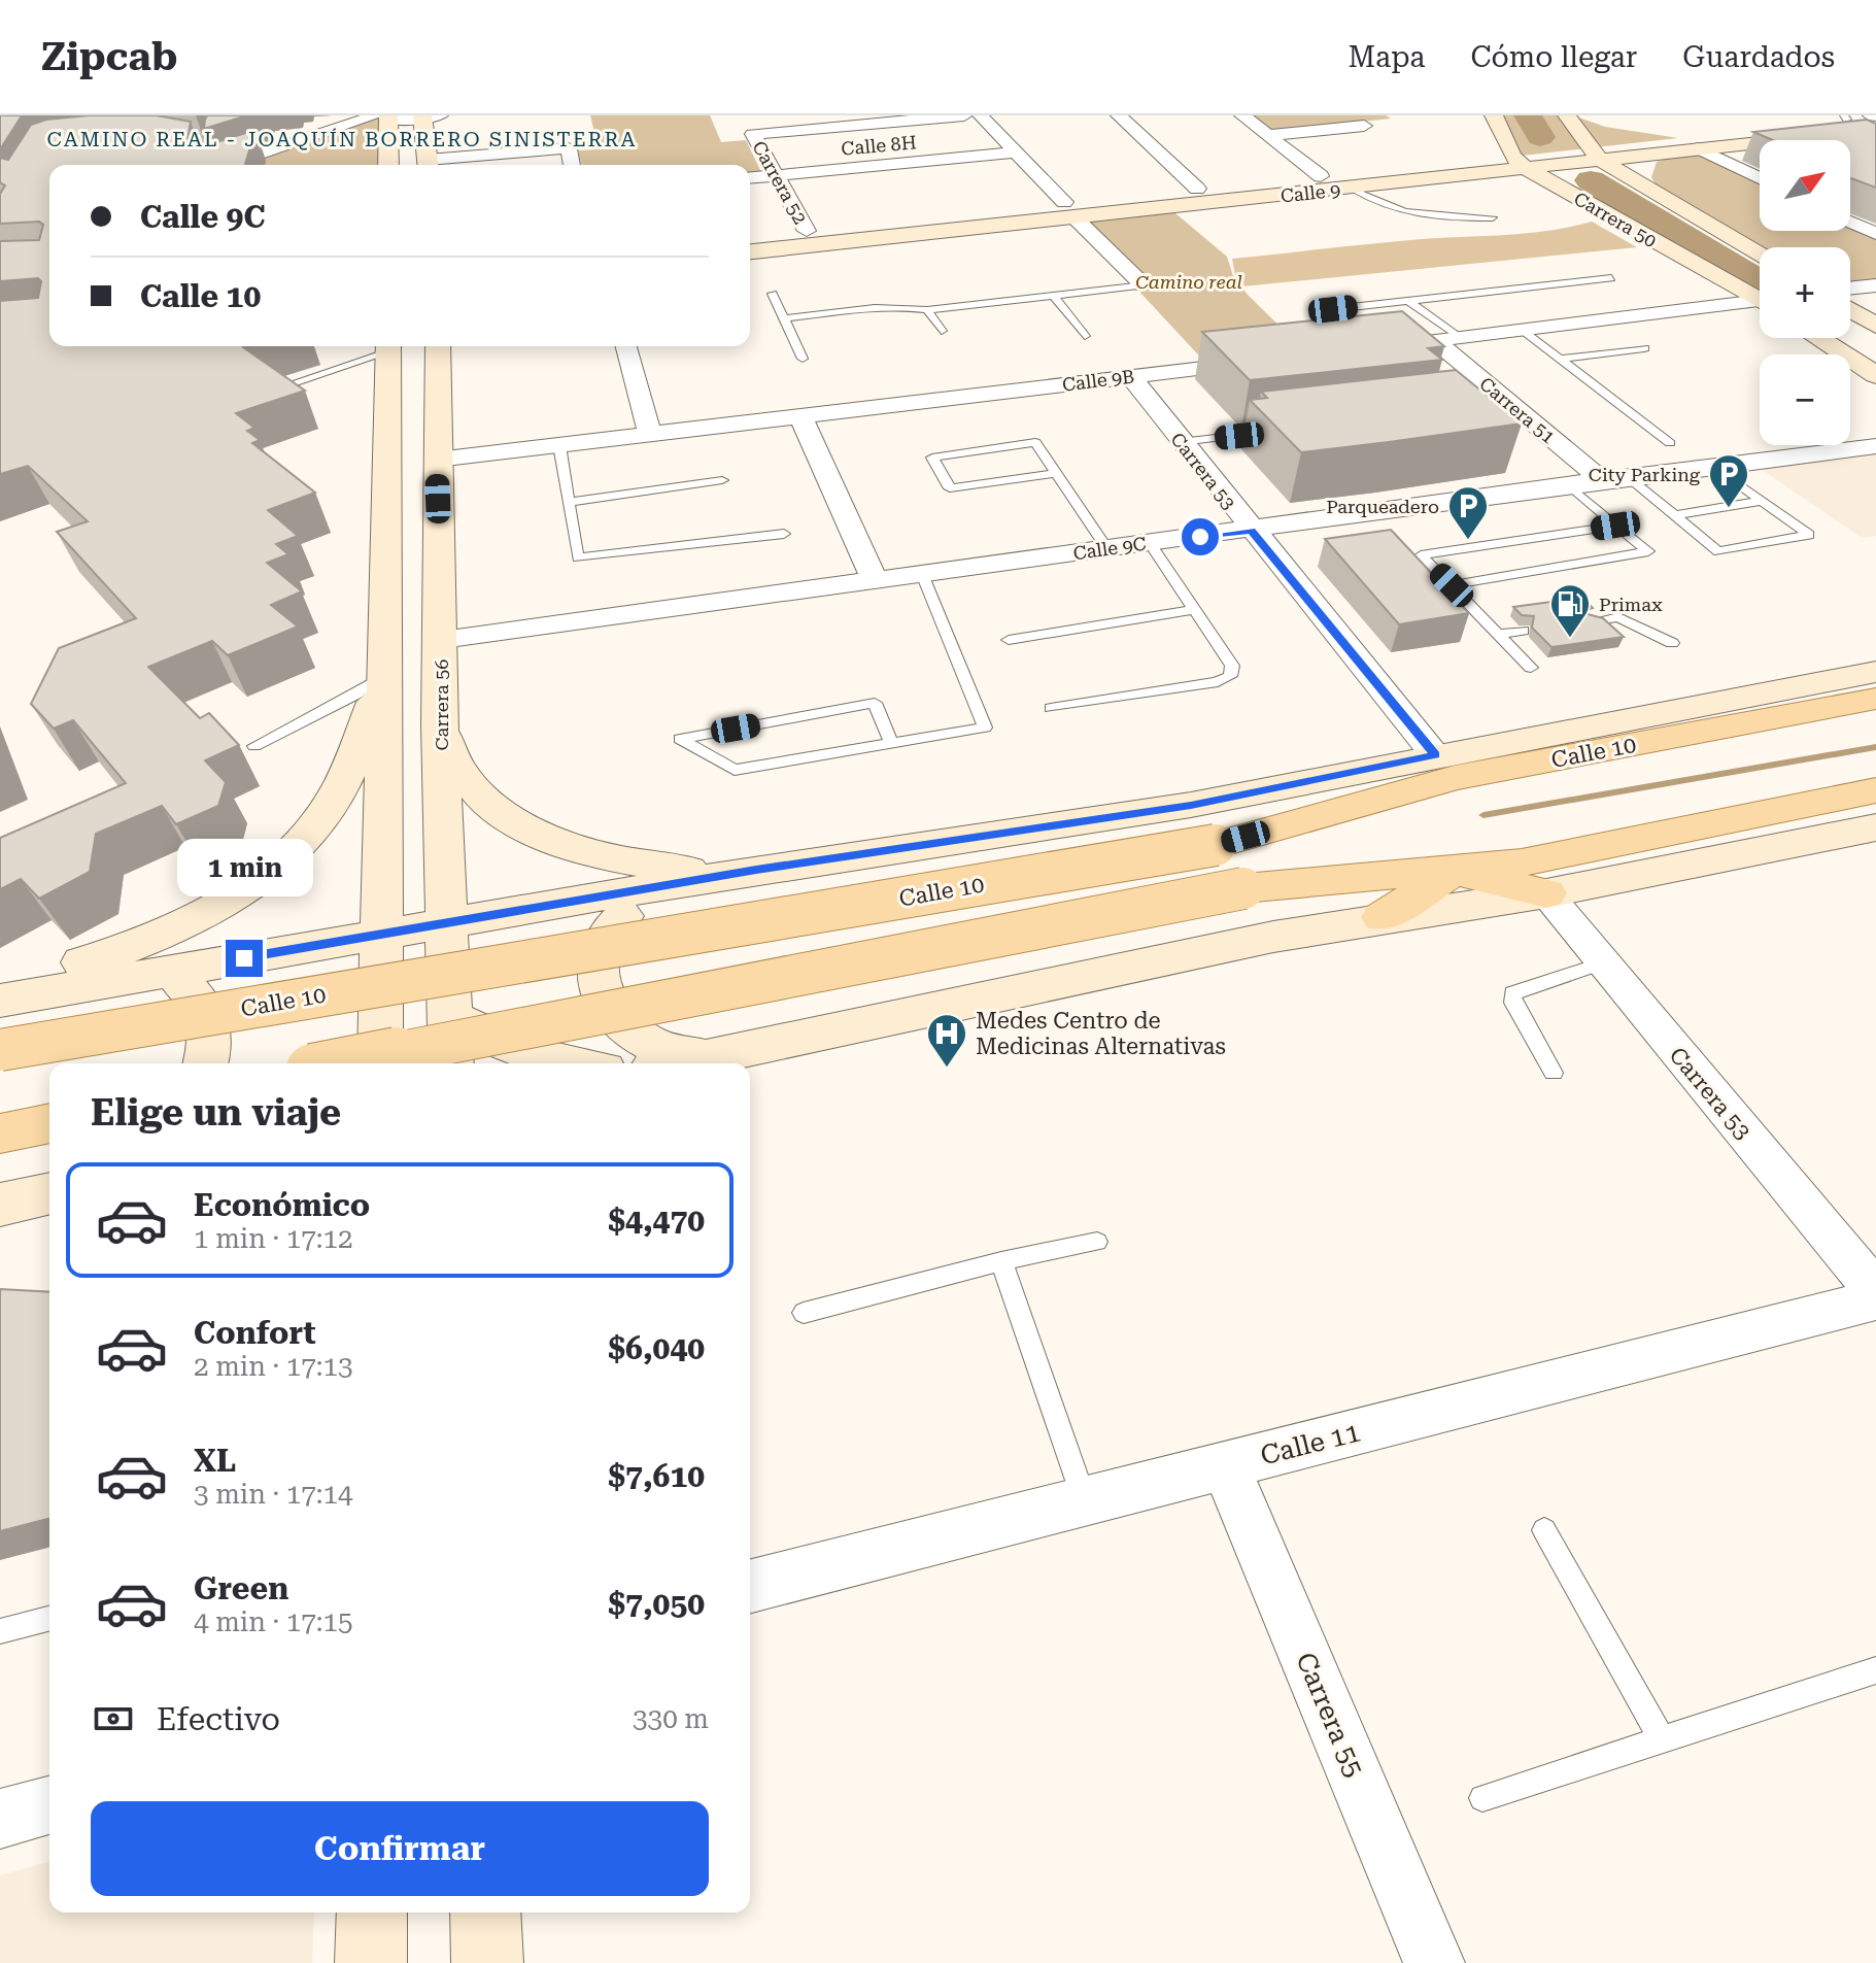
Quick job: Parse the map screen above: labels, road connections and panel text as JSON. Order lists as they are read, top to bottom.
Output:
{
  "streets": {
    "main road": ["Calle 10"],
    "street": [
      "Calle 8H",
      "Carrera 52",
      "Calle 9",
      "Carrera 50",
      "Calle 9B",
      "Carrera 51",
      "Carrera 53",
      "Calle 9C",
      "Carrera 56",
      "Calle 11",
      "Carrera 55"
    ]
  },
  "crossings": [
    ["Calle 8H", "Carrera 52"],
    ["Carrera 52", "Calle 9"],
    ["Calle 9", "Carrera 50"],
    ["Calle 9B", "Carrera 53"],
    ["Calle 9B", "Carrera 56"],
    ["Carrera 51", "Calle 9C"],
    ["Carrera 53", "Calle 9C"],
    ["Carrera 53", "Calle 10"],
    ["Calle 9C", "Carrera 56"],
    ["Carrera 56", "Calle 10"],
    ["Calle 11", "Carrera 55"]
  ],
  "districts": ["CAMINO REAL - JOAQUÍN BORRERO SINISTERRA"],
  "parks": ["Camino real"],
  "places": {
    "parking": ["City Parking", "Parqueadero"],
    "fuel station": ["Primax"],
    "hospital": ["Medes Centro de Medicinas Alternativas"]
  },
  "north": "top right",
  "page": {
    "header": "Zipcab",
    "nav": ["Mapa", "Cómo llegar", "Guardados"],
    "map_buttons": ["+", "−"],
    "banner": ["Calle 9C", "Calle 10"],
    "bubble": "1 min",
    "heading": "Elige un viaje",
    "list": [
      {
        "name": "Económico",
        "note": "1 min · 17:12",
        "value": "$4,470"
      },
      {
        "name": "Confort",
        "note": "2 min · 17:13",
        "value": "$6,040"
      },
      {
        "name": "XL",
        "note": "3 min · 17:14",
        "value": "$7,610"
      },
      {
        "name": "Green",
        "note": "4 min · 17:15",
        "value": "$7,050"
      }
    ],
    "pay": ["Efectivo", "330 m"],
    "buttons": "Confirmar"
  }
}
